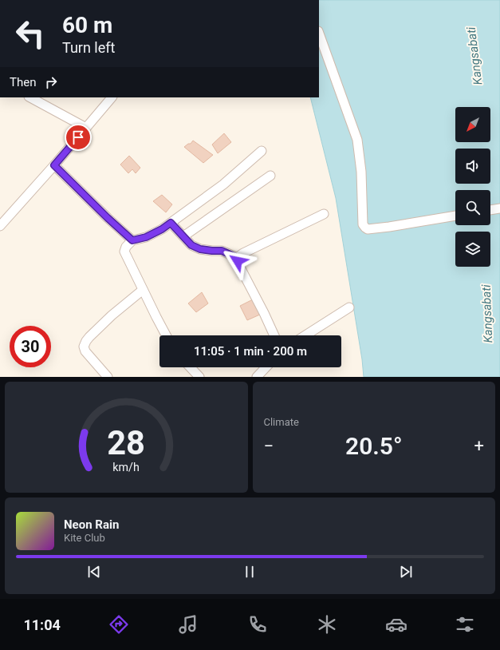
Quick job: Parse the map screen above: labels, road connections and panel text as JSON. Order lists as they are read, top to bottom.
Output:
{
  "water": ["Kangsabati"],
  "north": "bottom left",
  "page": {
    "turn": ["60 m", "Turn left"],
    "then": "Then",
    "limit": "30",
    "trip": "11:05 · 1 min · 200 m",
    "tile": "Climate",
    "heat": ["−", "20.5°", "+"],
    "song": ["Neon Rain", "Kite Club"],
    "tabs": "11:04",
    "gauge": ["28", "km/h"]
  }
}
